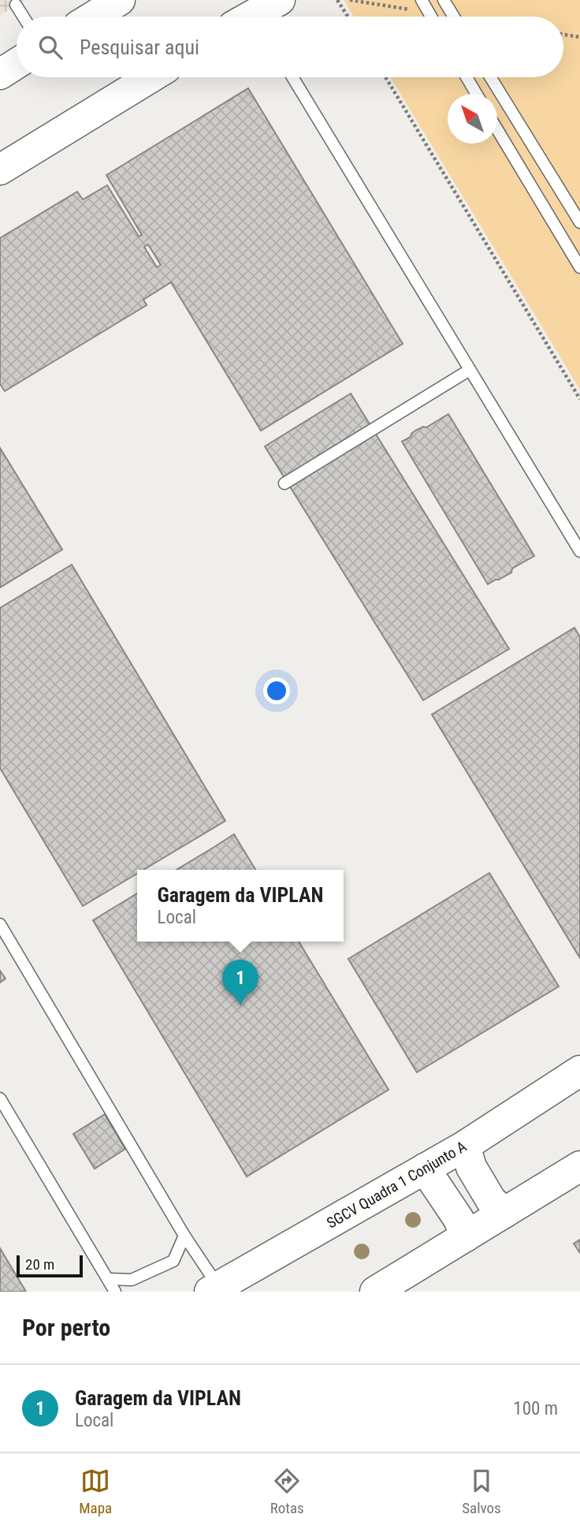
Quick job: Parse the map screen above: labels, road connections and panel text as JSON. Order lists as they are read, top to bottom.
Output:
{
  "streets": {
    "street": ["SGCV Quadra 1 Conjunto A"]
  },
  "scale_bar": "20 m",
  "north": "top left",
  "page": {
    "search": "Pesquisar aqui",
    "popup": ["Garagem da VIPLAN", "Local"],
    "pins": "1",
    "scale": "20 m",
    "heading": "Por perto",
    "list": [
      {
        "mark": "1",
        "name": "Garagem da VIPLAN",
        "note": "Local",
        "value": "100 m"
      }
    ],
    "nav": ["Mapa", "Rotas", "Salvos"]
  }
}
